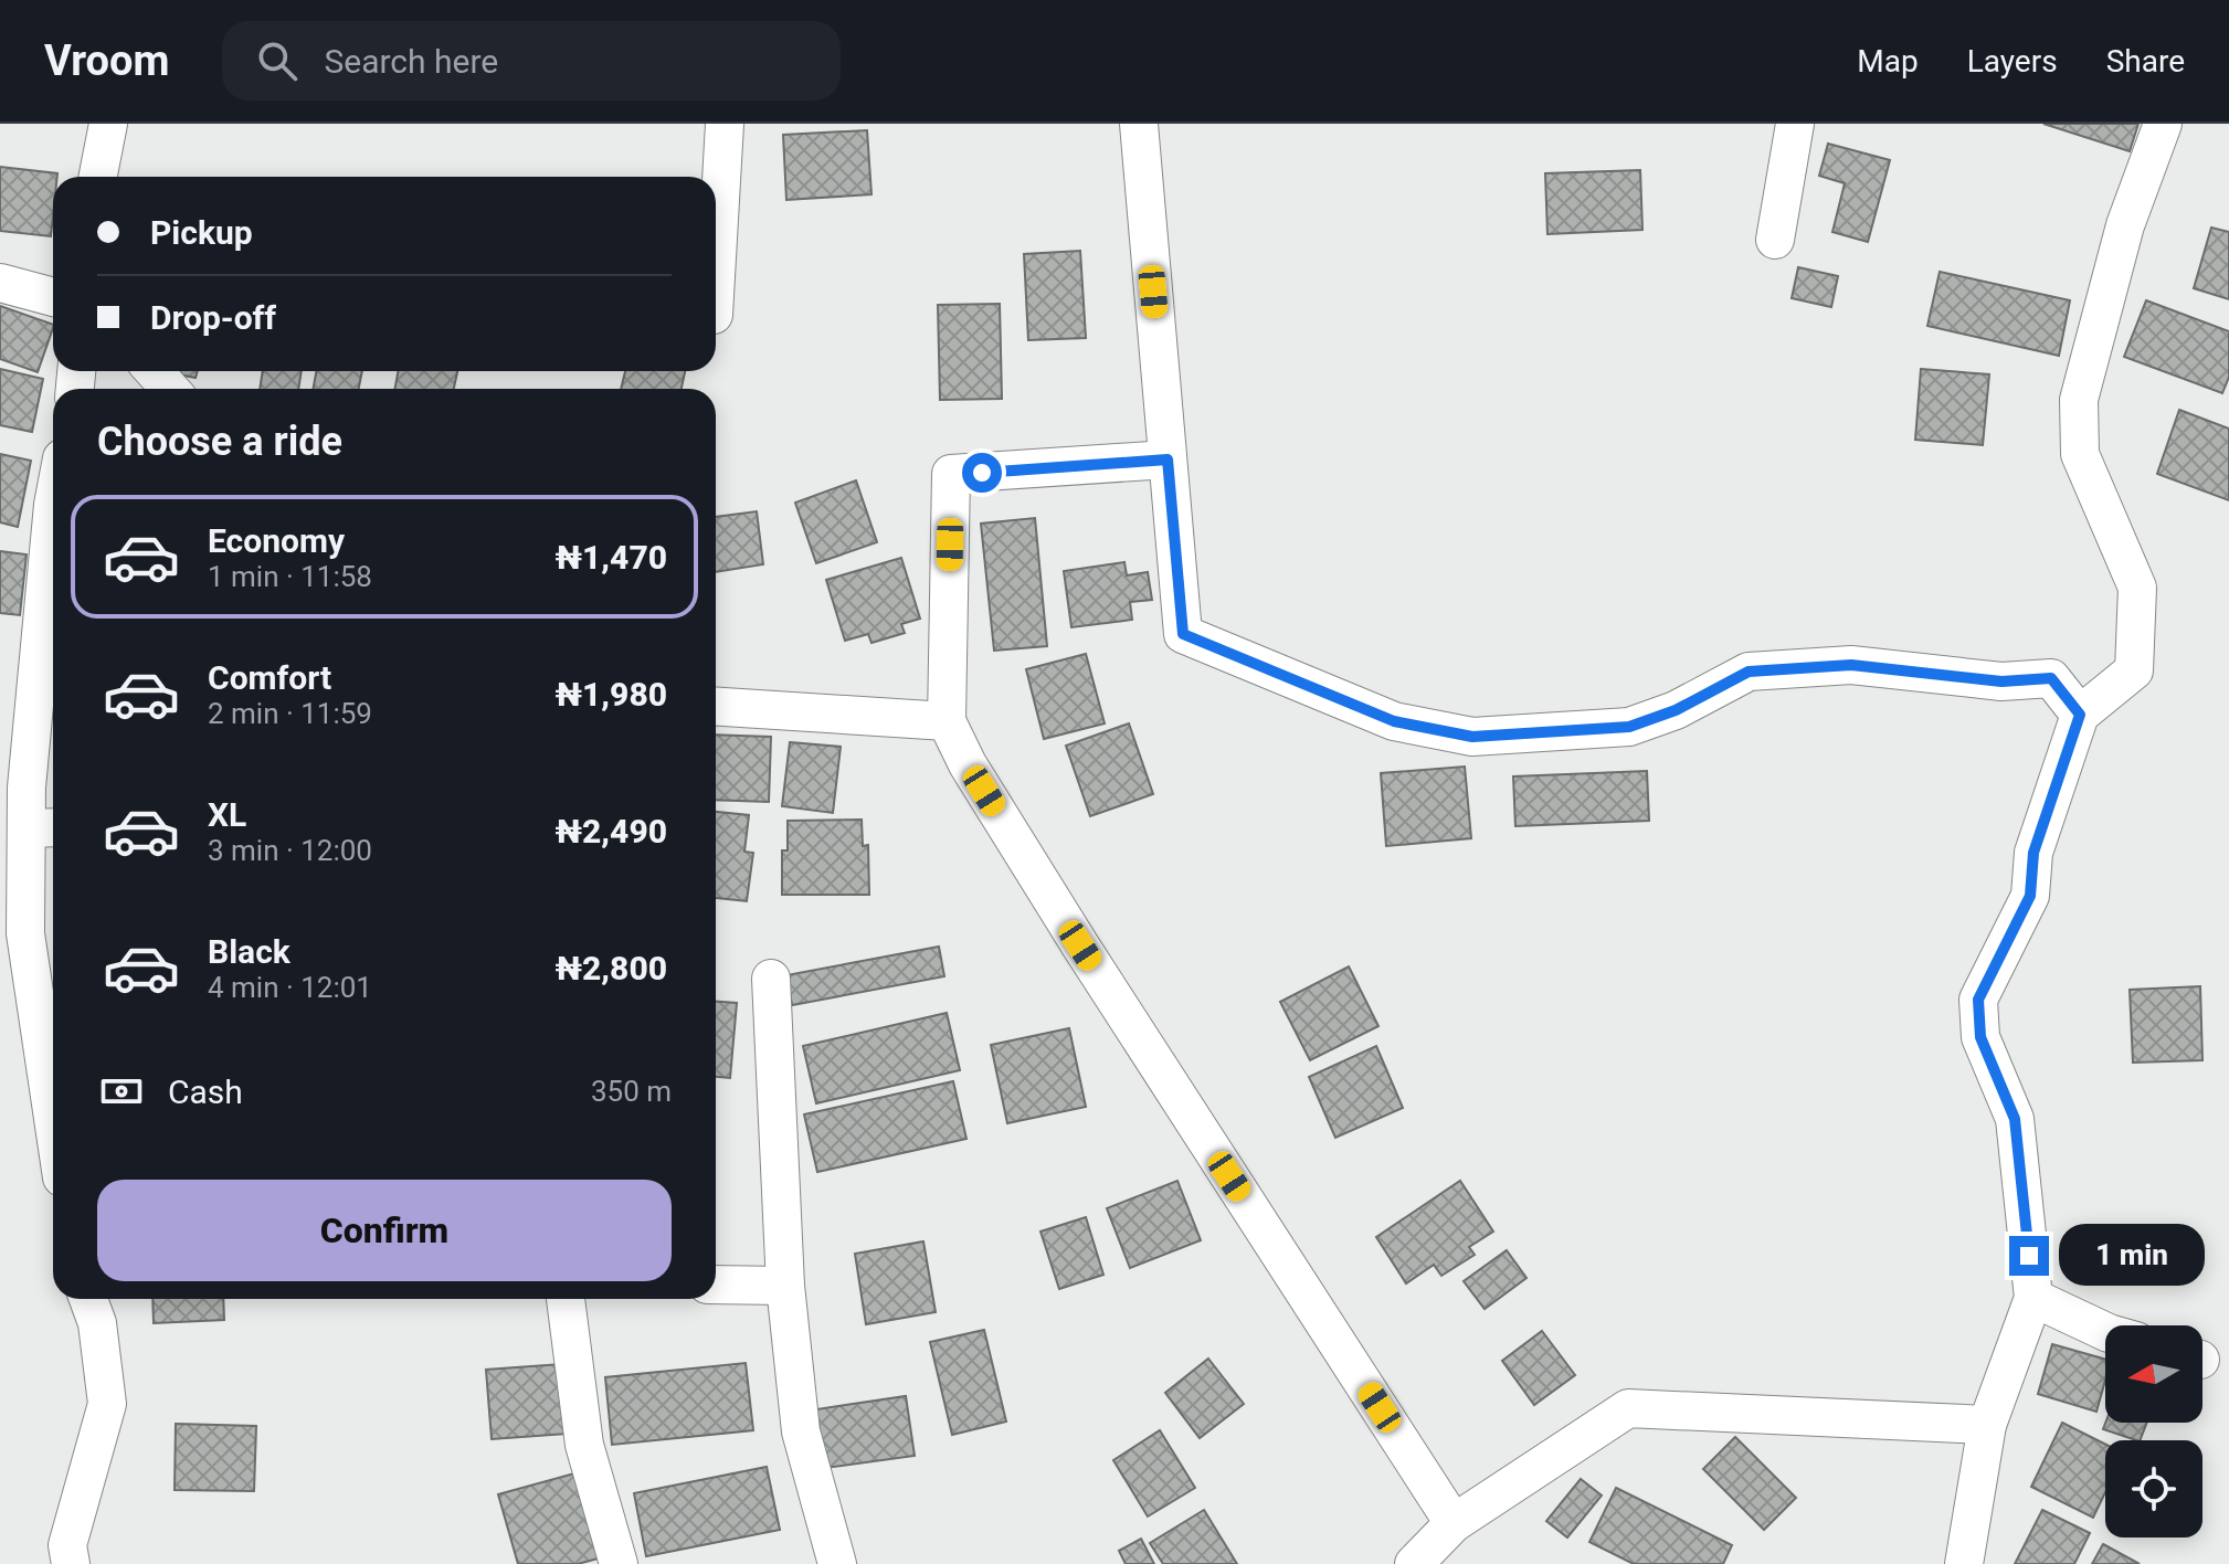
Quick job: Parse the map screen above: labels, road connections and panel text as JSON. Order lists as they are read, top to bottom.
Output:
{
  "north": "left",
  "page": {
    "header": "Vroom",
    "search": "Search here",
    "nav": ["Map", "Layers", "Share"],
    "banner": ["Pickup", "Drop-off"],
    "heading": "Choose a ride",
    "list": [
      {
        "name": "Economy",
        "note": "1 min · 11:58",
        "value": "₦1,470"
      },
      {
        "name": "Comfort",
        "note": "2 min · 11:59",
        "value": "₦1,980"
      },
      {
        "name": "XL",
        "note": "3 min · 12:00",
        "value": "₦2,490"
      },
      {
        "name": "Black",
        "note": "4 min · 12:01",
        "value": "₦2,800"
      }
    ],
    "pay": ["Cash", "350 m"],
    "buttons": "Confirm",
    "bubble": "1 min"
  }
}
